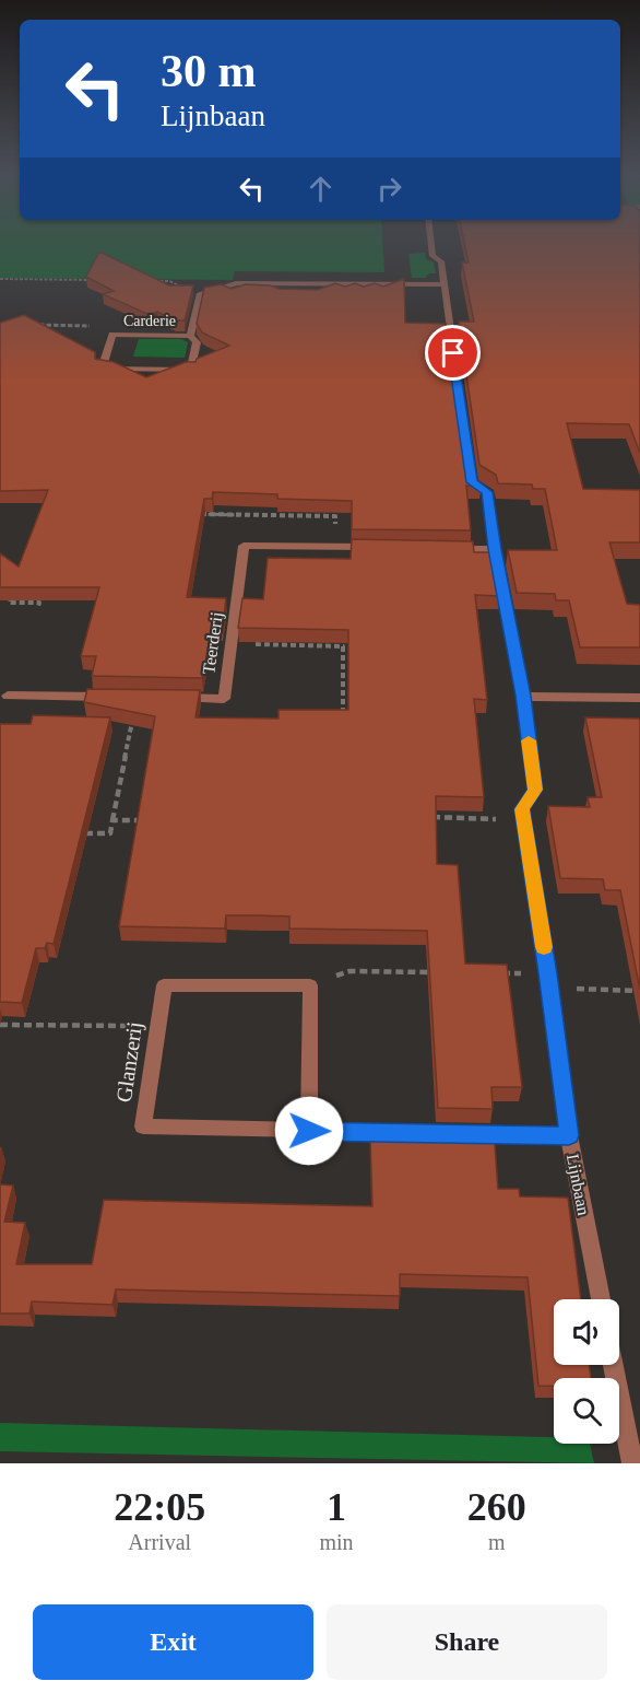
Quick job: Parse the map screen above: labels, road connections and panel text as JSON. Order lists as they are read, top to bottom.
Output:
{
  "streets": {
    "street": [
      "Carderie",
      "Teerderij",
      "Glanzerij",
      "Lijnbaan"
    ]
  },
  "crossings": [
    ["Glanzerij", "Lijnbaan"]
  ],
  "page": {
    "turn": ["30 m", "Lijnbaan"],
    "eta": [
      "22:05",
      "Arrival",
      "1",
      "min",
      "260",
      "m"
    ],
    "buttons": ["Exit", "Share"]
  }
}
